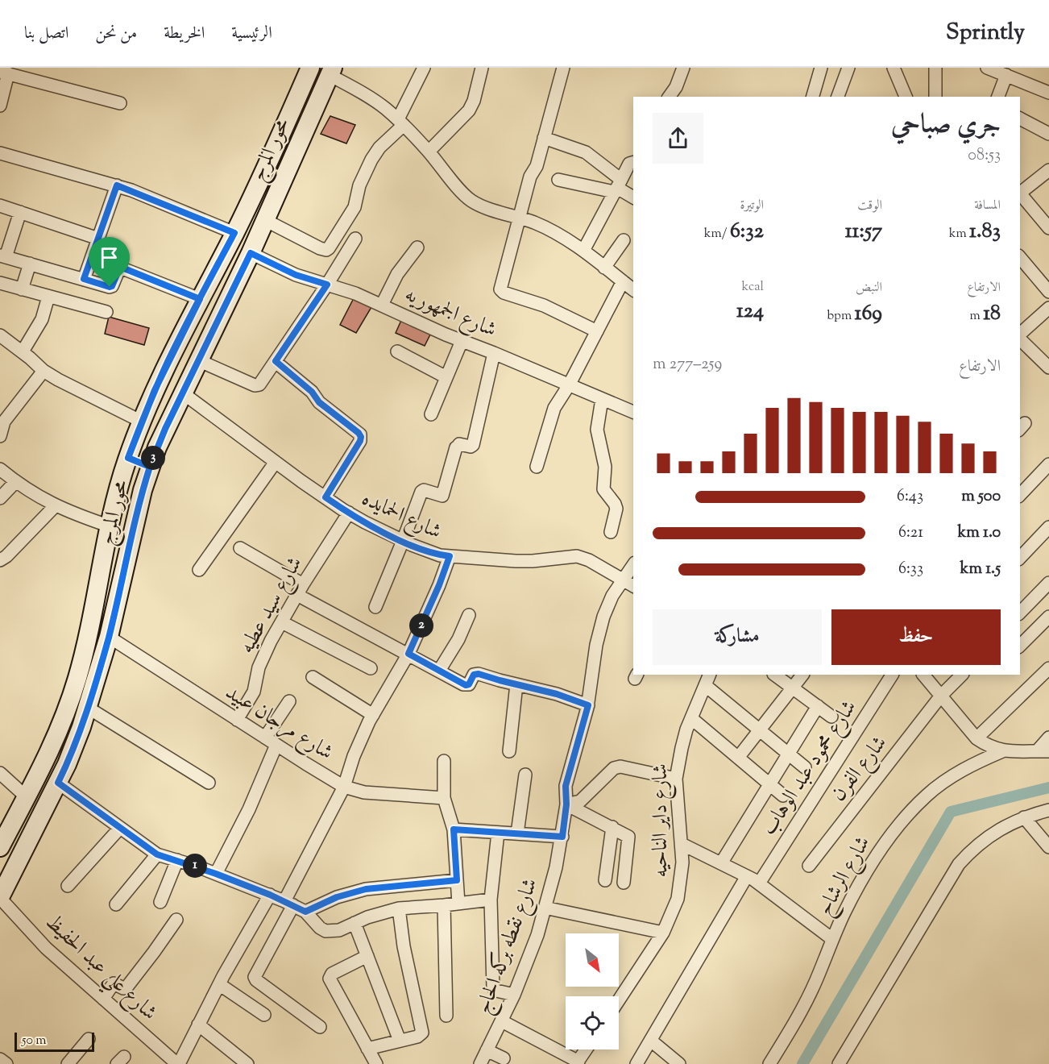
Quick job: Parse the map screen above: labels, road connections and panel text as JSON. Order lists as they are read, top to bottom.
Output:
{
  "streets": {
    "main road": ["محور المرج"],
    "street": [
      "شارع الجمهوريه",
      "شارع الحمايده",
      "شارع سيد عطيه",
      "شارع مرجان عبيد",
      "شارع محمود عبد الوهاب",
      "شارع الفرن",
      "شارع داير الناحيه",
      "شارع الرشاح",
      "شارع نقطه بركه الحاج",
      "شارع علي عبد الحفيظ"
    ]
  },
  "crossings": [
    ["محور المرج", "شارع الجمهوريه"],
    ["محور المرج", "شارع الحمايده"],
    ["محور المرج", "شارع مرجان عبيد"],
    ["محور المرج", "شارع علي عبد الحفيظ"],
    ["شارع الحمايده", "شارع سيد عطيه"],
    ["شارع الحمايده", "شارع نقطه بركه الحاج"],
    ["شارع سيد عطيه", "شارع مرجان عبيد"]
  ],
  "scale_bar": "50 m",
  "north": "bottom right",
  "page": {
    "header": "Sprintly",
    "nav": [
      "الرئيسية",
      "الخريطة",
      "من نحن",
      "اتصل بنا"
    ],
    "heading": ["جري صباحي", "08:53"],
    "stats": [
      ["المسافة", "1.83 km"],
      ["الوقت", "11:57"],
      ["الوتيرة", "6:32 /km"],
      ["الارتفاع", "18 m"],
      ["النبض", "169 bpm"],
      ["kcal", "124"]
    ],
    "chart": ["الارتفاع", "259–277 m"],
    "pins": ["3", "2", "1"],
    "list": [
      {
        "name": "500 m",
        "note": "6:43"
      },
      {
        "name": "1.0 km",
        "note": "6:21"
      },
      {
        "name": "1.5 km",
        "note": "6:33"
      }
    ],
    "buttons": ["حفظ", "مشاركة"],
    "scale": "50 m"
  }
}
